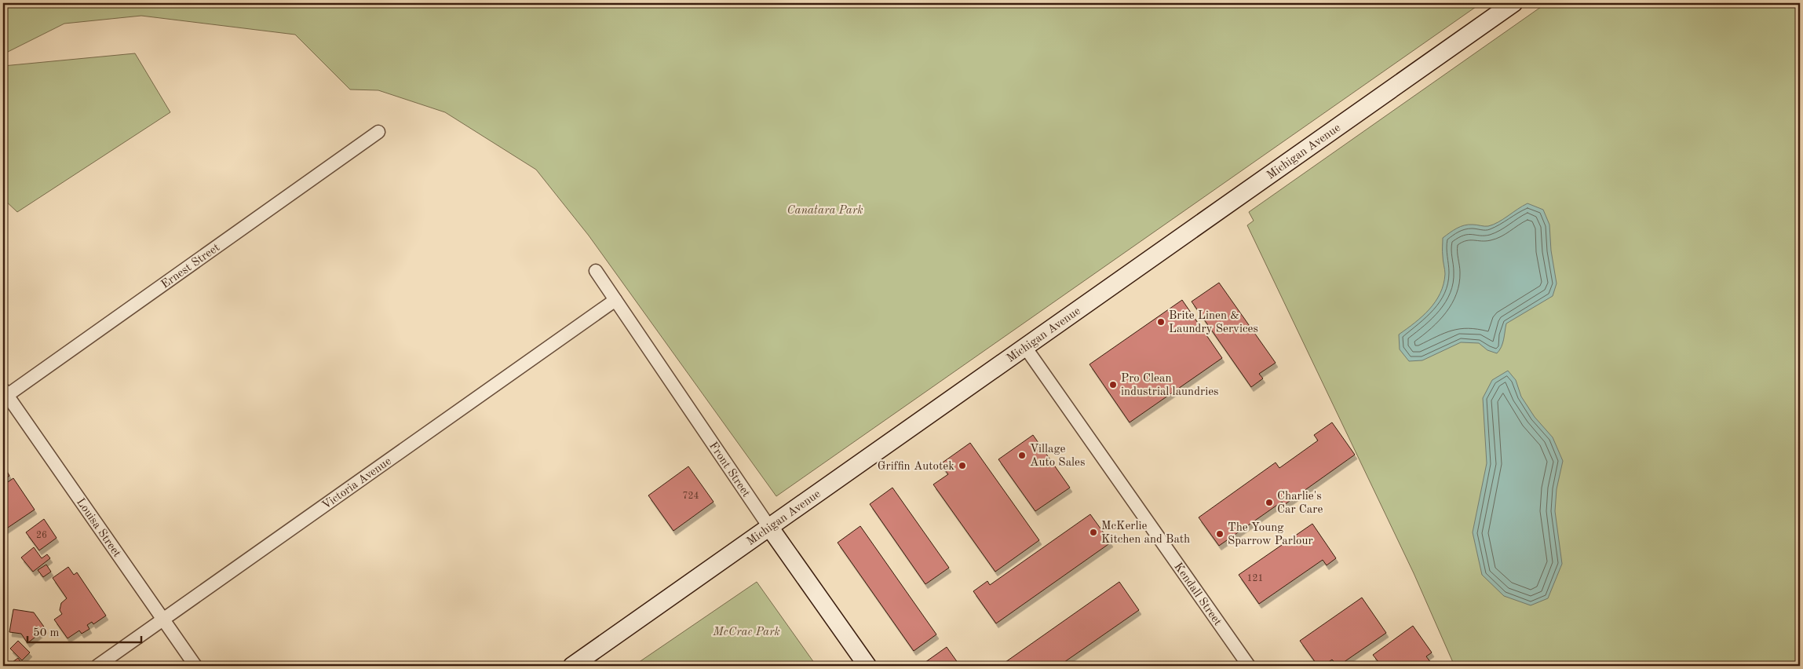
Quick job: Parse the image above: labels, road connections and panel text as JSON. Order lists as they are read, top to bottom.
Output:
{
  "streets": {
    "main road": ["Michigan Avenue", "Front Street"],
    "street": [
      "Ernest Street",
      "Victoria Avenue",
      "Louisa Street",
      "Kendall Street"
    ]
  },
  "crossings": [
    ["Michigan Avenue", "Front Street"],
    ["Michigan Avenue", "Kendall Street"],
    ["Ernest Street", "Louisa Street"],
    ["Front Street", "Victoria Avenue"],
    ["Victoria Avenue", "Louisa Street"]
  ],
  "parks": ["Canatara Park", "McCrae Park"],
  "places": [
    "Brite Linen & Laundry Services",
    "Pro Clean industrial laundries",
    "Village Auto Sales",
    "Griffin Autotek",
    "Charlie's Car Care",
    "McKerlie Kitchen and Bath",
    "The Young Sparrow Parlour"
  ],
  "house_numbers": ["724", "26", "121"],
  "scale_bar": "50 m"
}
